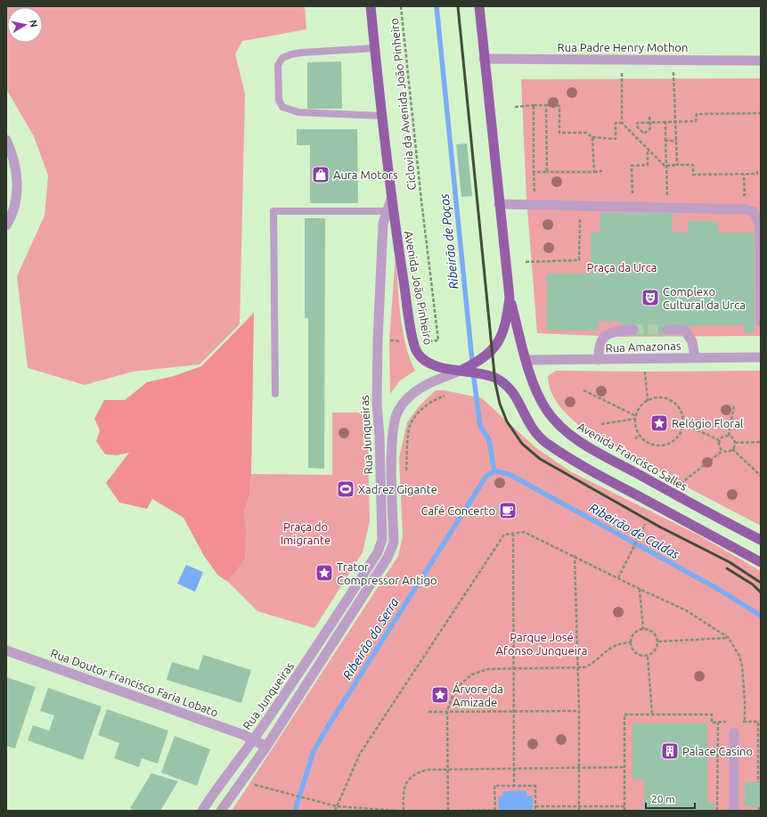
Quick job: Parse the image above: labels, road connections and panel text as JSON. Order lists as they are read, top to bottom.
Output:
{
  "streets": {
    "main road": ["Avenida João Pinheiro", "Avenida Francisco Salles"],
    "street": [
      "Rua Padre Henry Mothon",
      "Rua Amazonas",
      "Rua Junqueiras",
      "Rua Doutor Francisco Faria Lobato"
    ],
    "path": ["Ciclovia da Avenida João Pinheiro"]
  },
  "crossings": [
    ["Avenida João Pinheiro", "Rua Junqueiras"],
    ["Rua Amazonas", "Avenida Francisco Salles"],
    ["Rua Junqueiras", "Rua Doutor Francisco Faria Lobato"]
  ],
  "water": ["Ribeirão de Poços", "Ribeirão de Caldas", "Ribeirão da Serra"],
  "parks": ["Praça da Urca", "Praça do Imigrante", "Parque José Afonso Junqueira"],
  "places": {
    "shop": ["Aura Motors"],
    "theatre": ["Complexo Cultural da Urca"],
    "place": ["Relógio Floral", "Trator Compressor Antigo", "Árvore da Amizade"],
    "sports": ["Xadrez Gigante"],
    "cafe": ["Café Concerto"],
    "building": ["Palace Casino"]
  },
  "scale_bar": "20 m",
  "north": "right"
}
